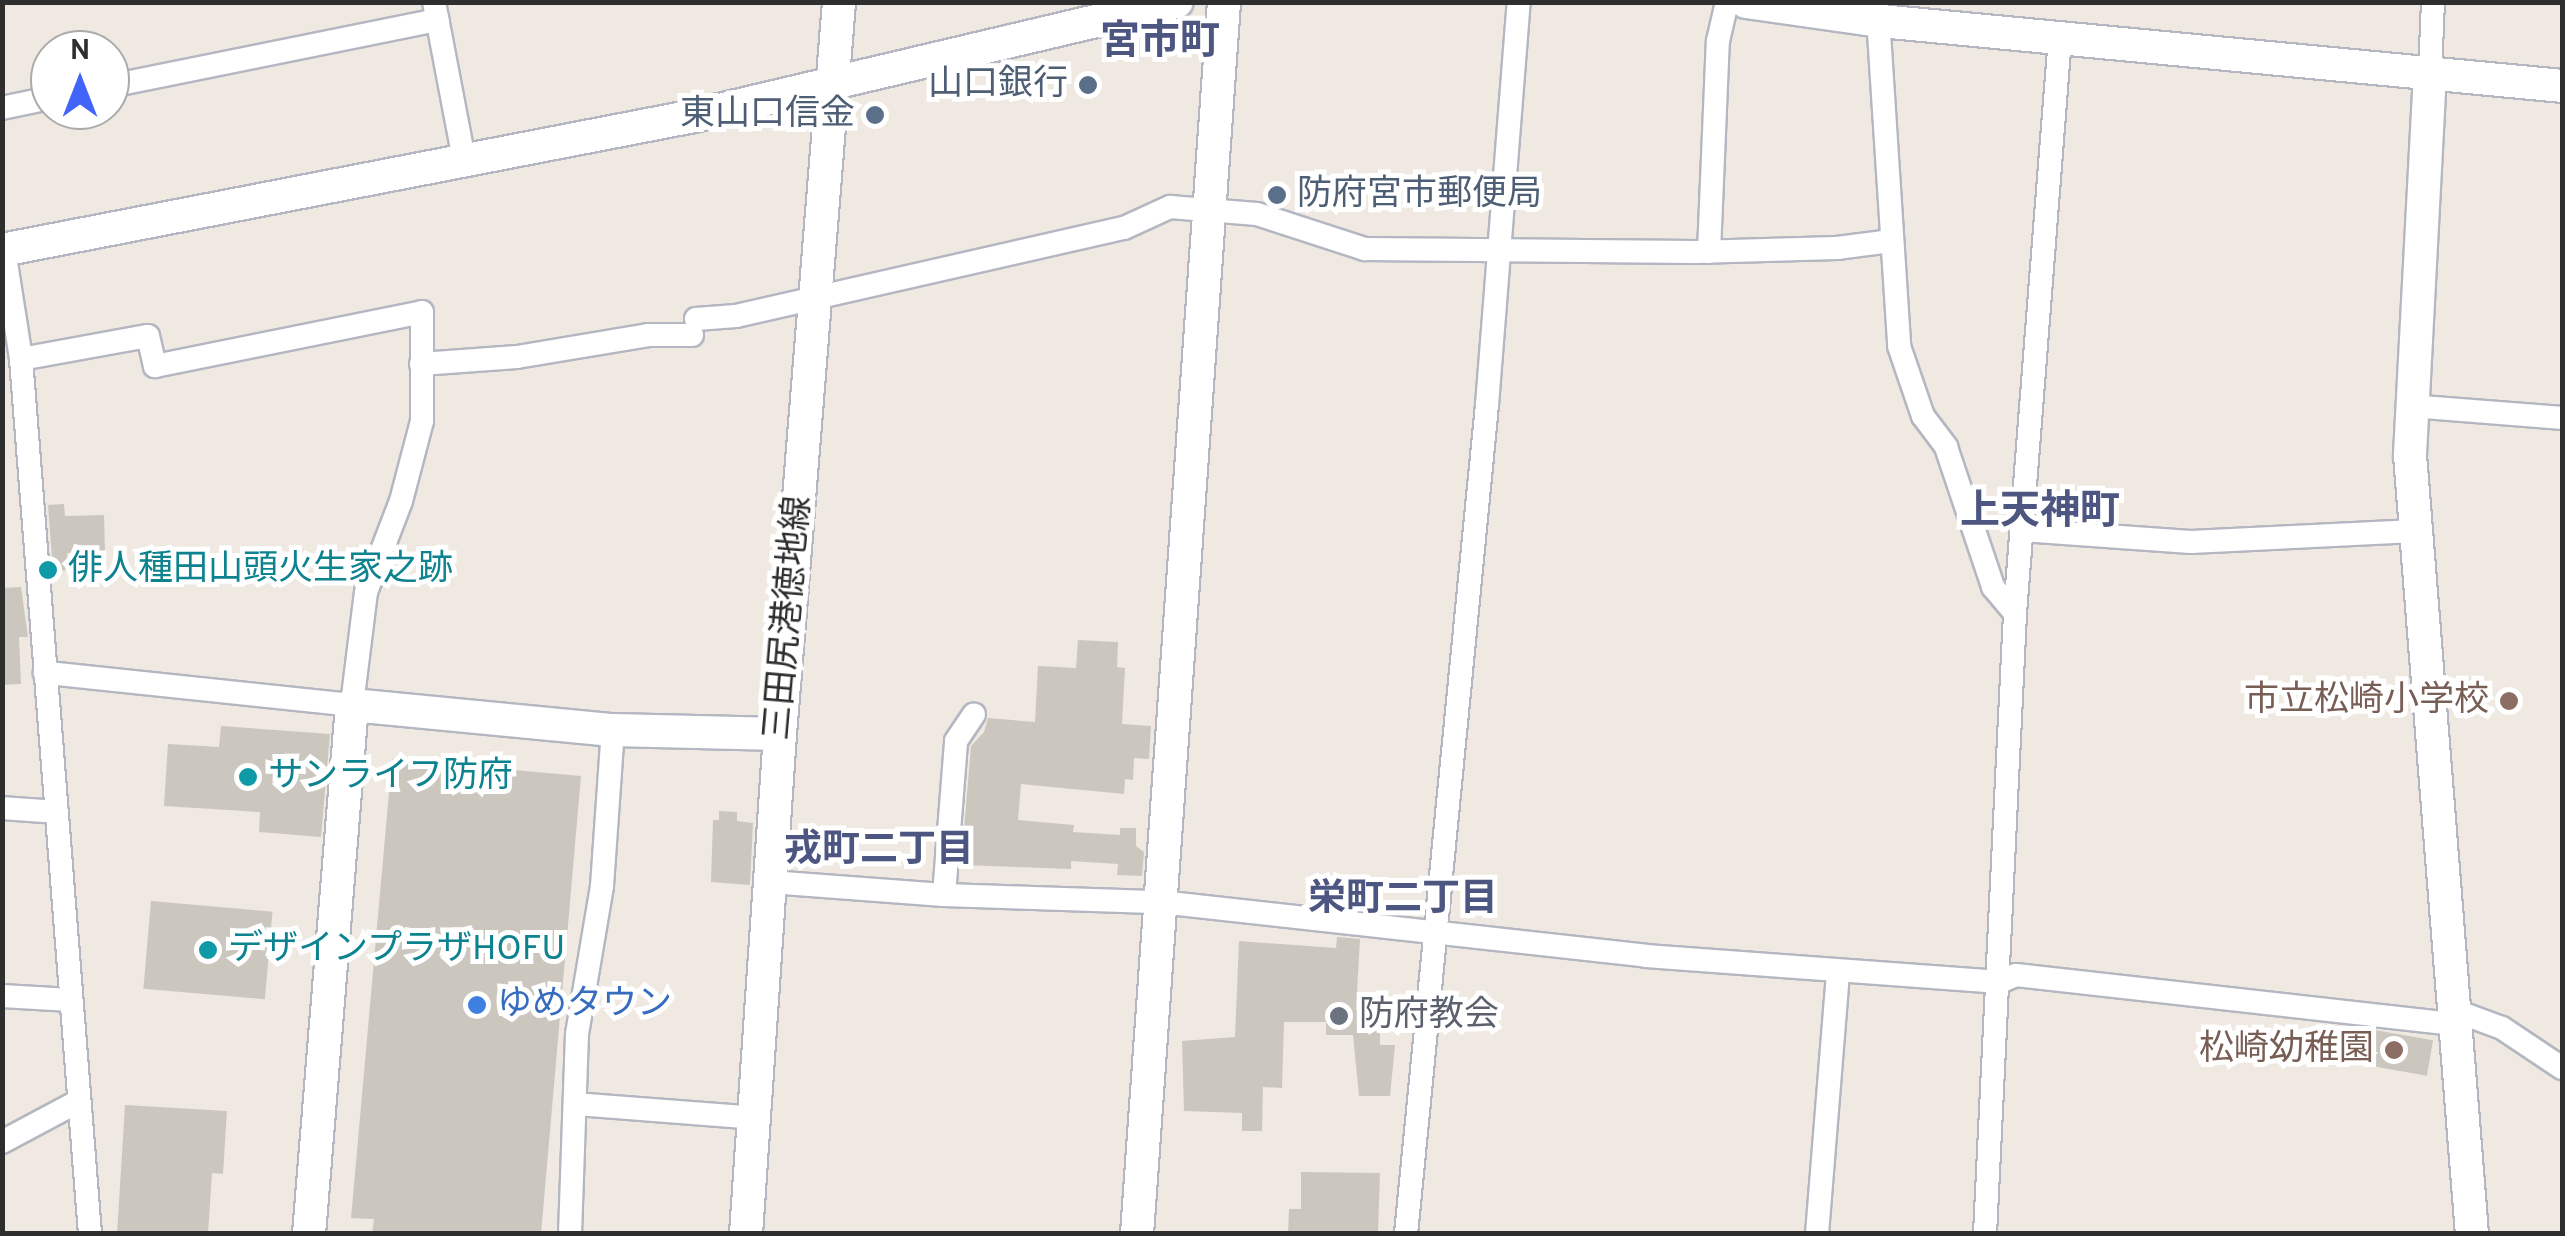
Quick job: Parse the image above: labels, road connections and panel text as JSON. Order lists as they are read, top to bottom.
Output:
{
  "streets": {
    "street": ["三田尻港徳地線"]
  },
  "districts": [
    "宮市町",
    "上天神町",
    "戎町二丁目",
    "栄町二丁目"
  ],
  "places": [
    "山口銀行",
    "東山口信金",
    "防府宮市郵便局",
    "俳人種田山頭火生家之跡",
    "市立松崎小学校",
    "サンライフ防府",
    "デザインプラザHOFU",
    "ゆめタウン",
    "防府教会",
    "松崎幼稚園"
  ],
  "north": "top"
}
